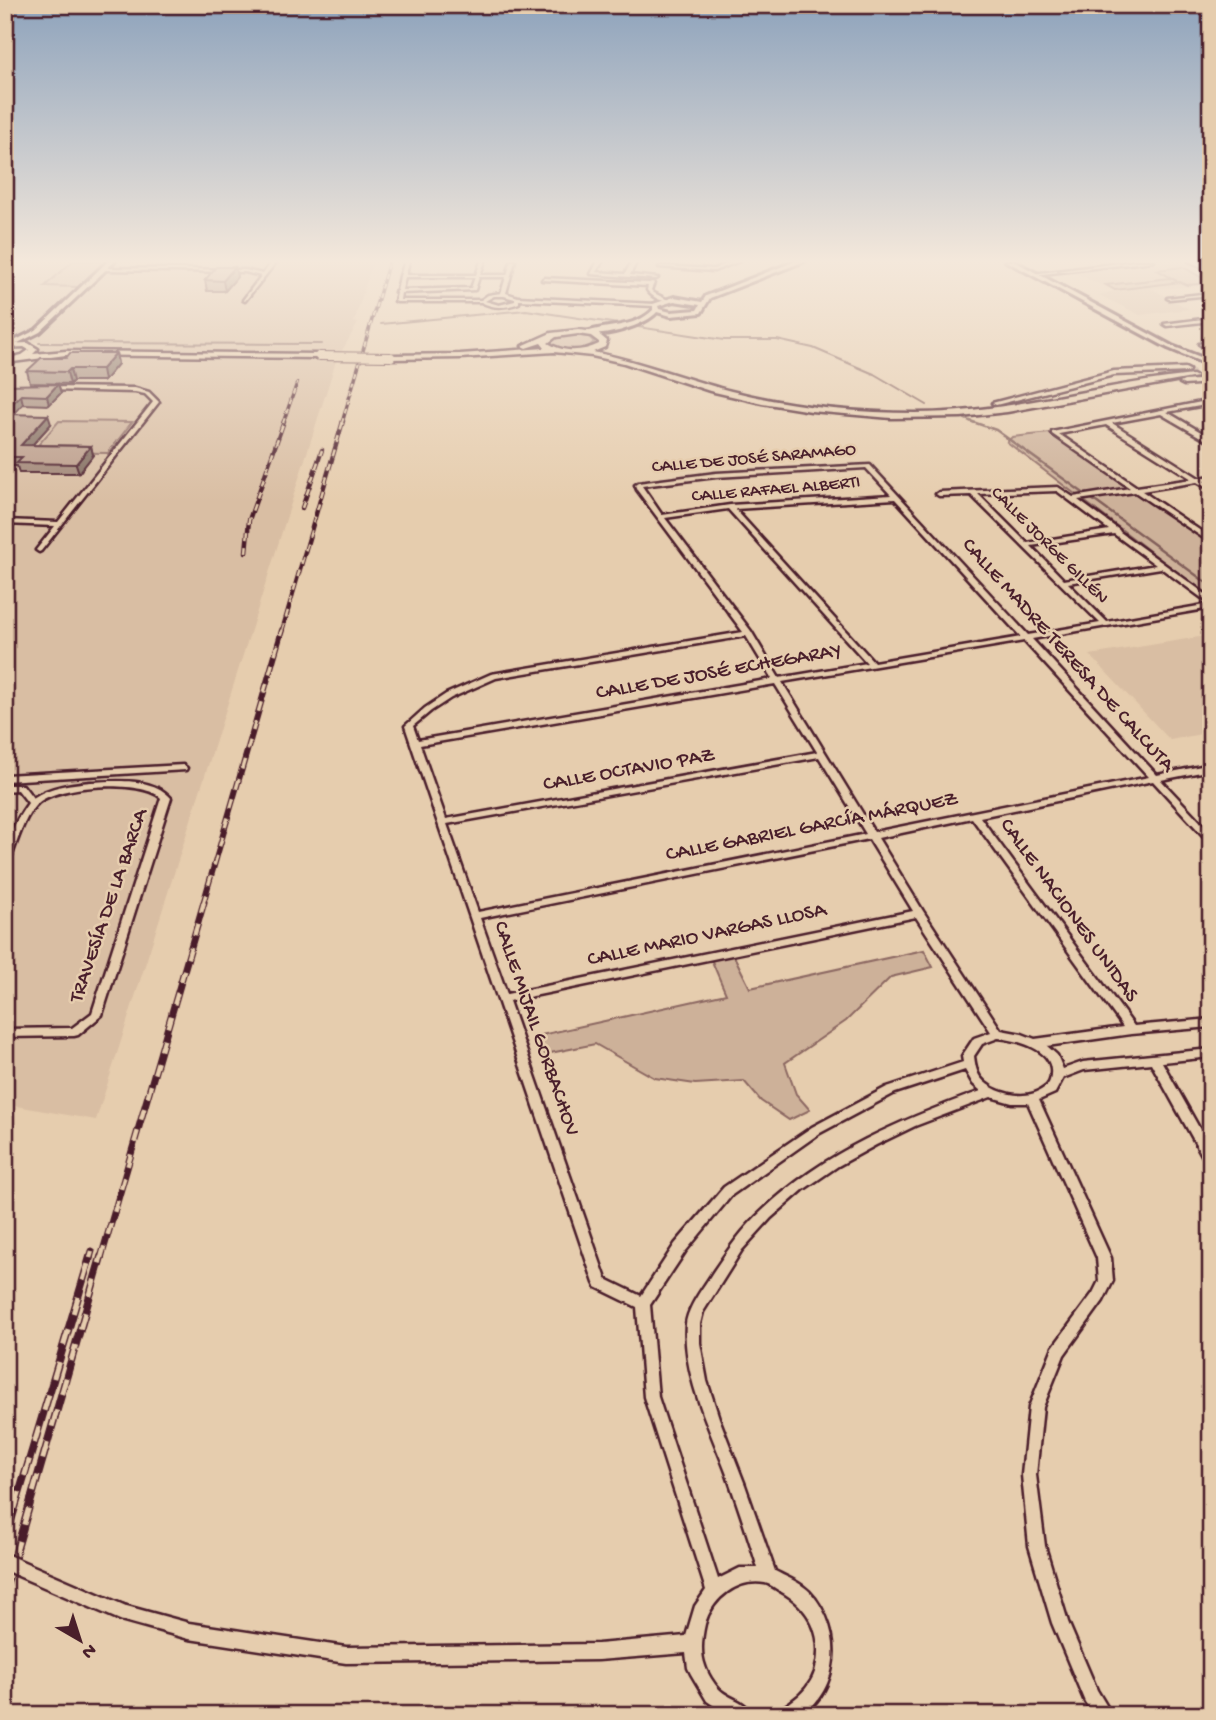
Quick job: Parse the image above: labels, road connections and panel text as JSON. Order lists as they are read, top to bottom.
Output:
{
  "streets": {
    "street": [
      "CALLE DE JOSÉ SARAMAGO",
      "CALLE RAFAEL ALBERTI",
      "CALLE JORGE GILLÉN",
      "CALLE MADRE TERESA DE CALCUTA",
      "CALLE DE JOSÉ ECHEGARAY",
      "CALLE OCTAVIO PAZ",
      "CALLE GABRIEL GARCÍA MÁRQUEZ",
      "TRAVESÍA DE LA BARCA",
      "CALLE NACIONES UNIDAS",
      "CALLE MARIO VARGAS LLOSA",
      "CALLE MIJAIL GORBACHOV"
    ]
  },
  "crossings": [
    ["CALLE DE JOSÉ SARAMAGO", "CALLE RAFAEL ALBERTI"],
    ["CALLE DE JOSÉ SARAMAGO", "CALLE MADRE TERESA DE CALCUTA"],
    ["CALLE RAFAEL ALBERTI", "CALLE MADRE TERESA DE CALCUTA"],
    ["CALLE JORGE GILLÉN", "CALLE DE JOSÉ ECHEGARAY"],
    ["CALLE MADRE TERESA DE CALCUTA", "CALLE DE JOSÉ ECHEGARAY"],
    ["CALLE MADRE TERESA DE CALCUTA", "CALLE GABRIEL GARCÍA MÁRQUEZ"],
    ["CALLE DE JOSÉ ECHEGARAY", "CALLE MIJAIL GORBACHOV"],
    ["CALLE OCTAVIO PAZ", "CALLE MIJAIL GORBACHOV"],
    ["CALLE GABRIEL GARCÍA MÁRQUEZ", "CALLE NACIONES UNIDAS"],
    ["CALLE GABRIEL GARCÍA MÁRQUEZ", "CALLE MIJAIL GORBACHOV"],
    ["CALLE MARIO VARGAS LLOSA", "CALLE MIJAIL GORBACHOV"]
  ],
  "north": "bottom right"
}
